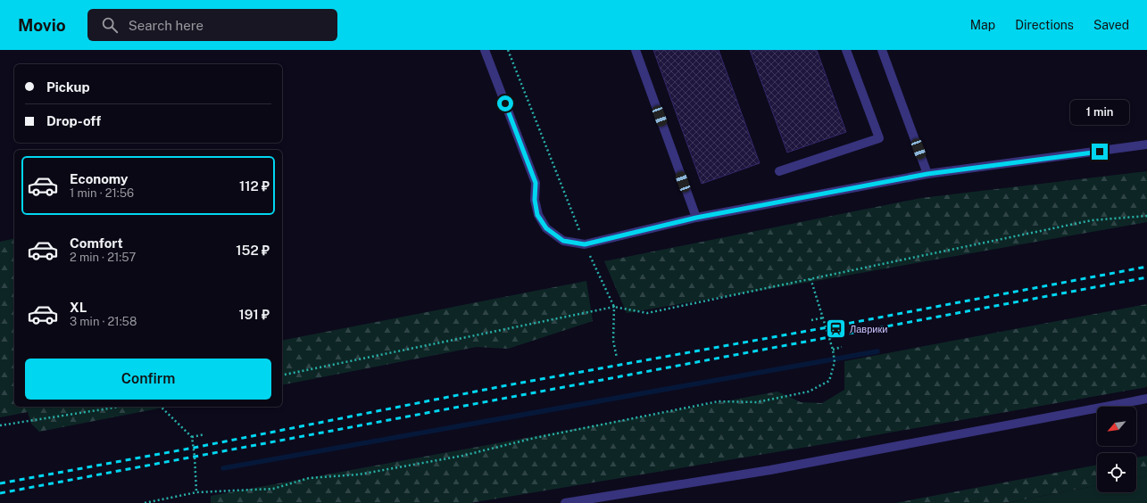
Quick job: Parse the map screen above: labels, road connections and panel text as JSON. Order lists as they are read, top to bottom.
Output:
{
  "places": {
    "station": ["Лаврики"]
  },
  "north": "bottom left",
  "page": {
    "header": "Movio",
    "search": "Search here",
    "nav": ["Map", "Directions", "Saved"],
    "banner": ["Pickup", "Drop-off"],
    "bubble": "1 min",
    "list": [
      {
        "name": "Economy",
        "note": "1 min · 21:56",
        "value": "112 ₽"
      },
      {
        "name": "Comfort",
        "note": "2 min · 21:57",
        "value": "152 ₽"
      },
      {
        "name": "XL",
        "note": "3 min · 21:58",
        "value": "191 ₽"
      }
    ],
    "buttons": "Confirm"
  }
}
